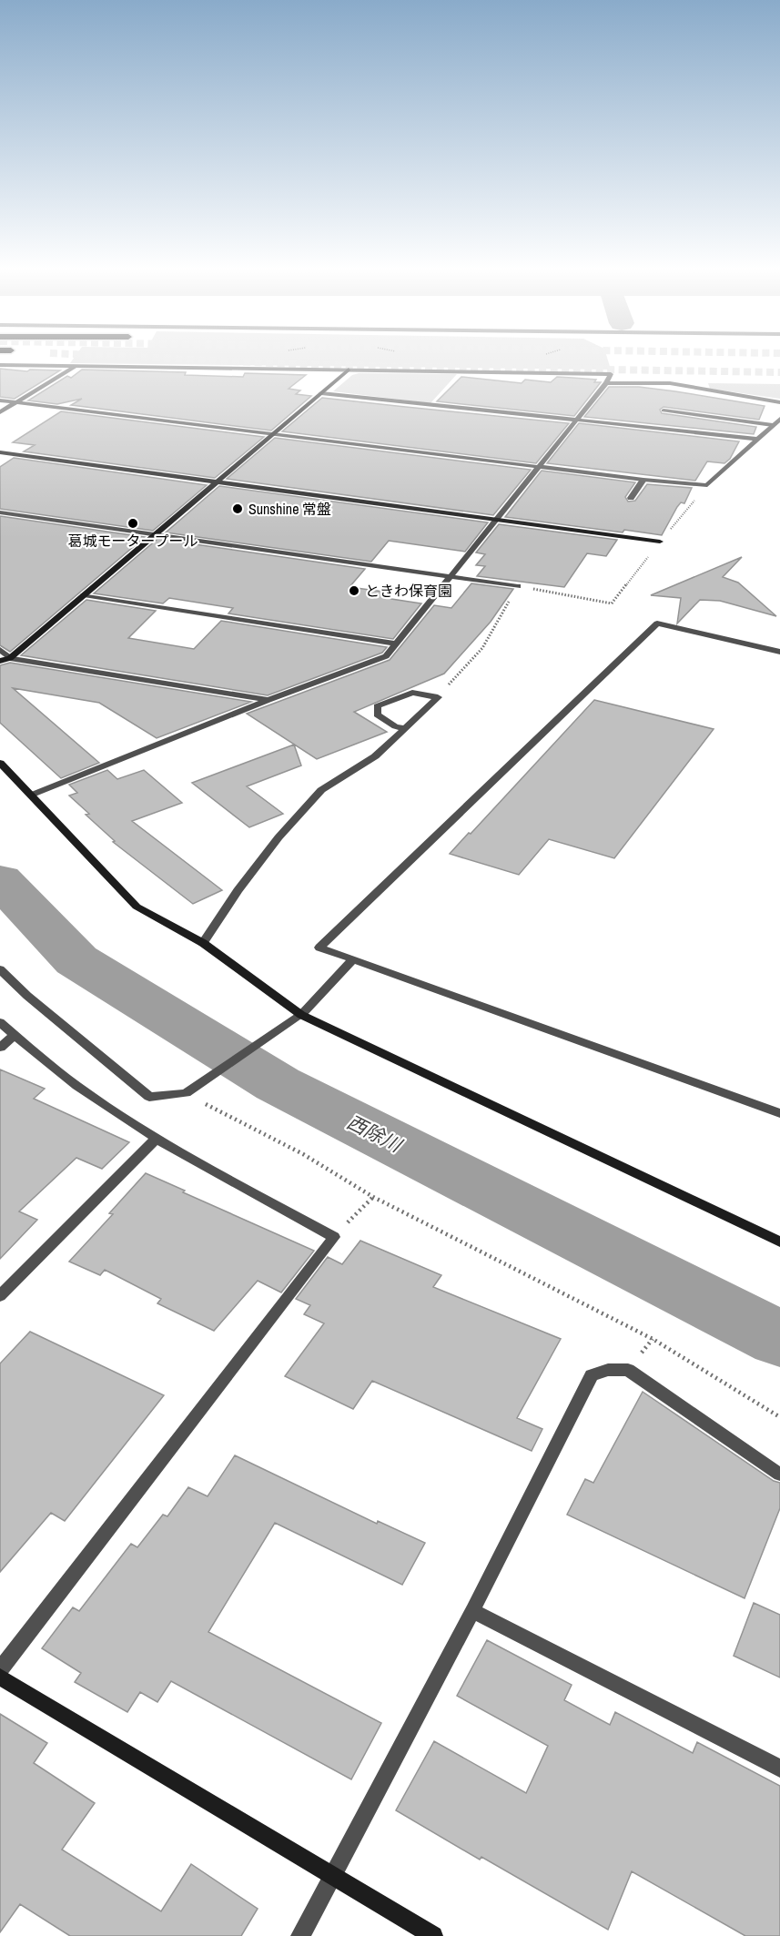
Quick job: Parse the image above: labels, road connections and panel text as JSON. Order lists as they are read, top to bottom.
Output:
{
  "water": ["西除川"],
  "places": ["Sunshine 常盤", "葛城モータープール", "ときわ保育園"]
}
